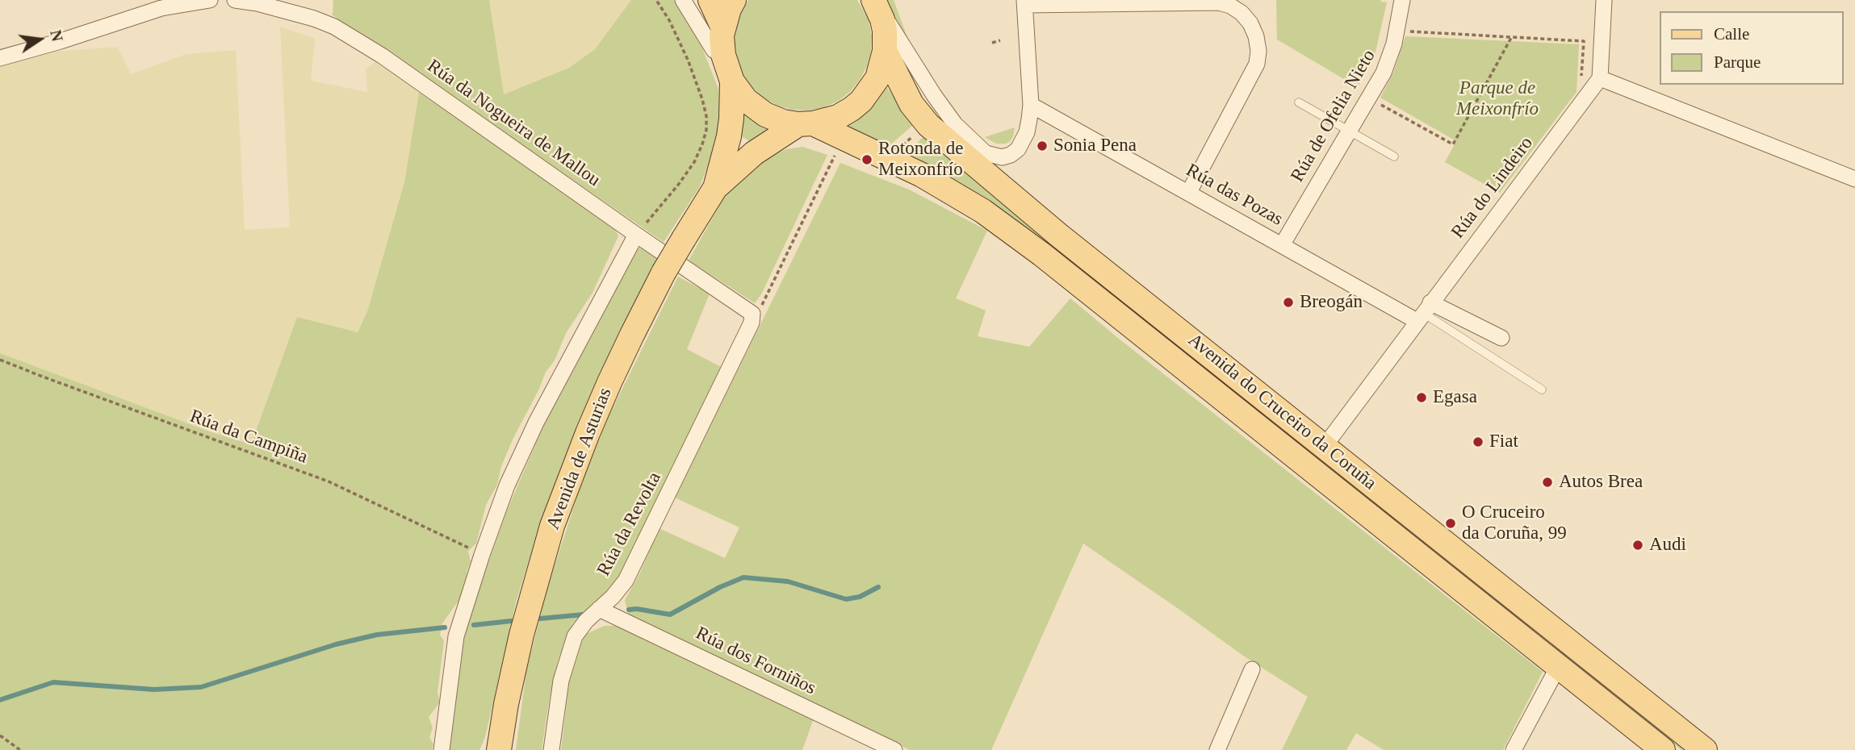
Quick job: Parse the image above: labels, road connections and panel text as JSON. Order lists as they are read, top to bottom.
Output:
{
  "streets": {
    "main road": ["Avenida do Cruceiro da Coruña", "Avenida de Asturias"],
    "street": [
      "Rúa de Ofelia Nieto",
      "Rúa da Nogueira de Mallou",
      "Rúa do Lindeiro",
      "Rúa das Pozas",
      "Rúa da Revolta",
      "Rúa dos Forniños"
    ],
    "path": ["Rúa da Campiña"]
  },
  "crossings": [
    ["Rúa de Ofelia Nieto", "Rúa das Pozas"],
    ["Rúa da Nogueira de Mallou", "Rúa da Revolta"],
    ["Rúa do Lindeiro", "Rúa das Pozas"],
    ["Rúa do Lindeiro", "Avenida do Cruceiro da Coruña"],
    ["Avenida do Cruceiro da Coruña", "Avenida de Asturias"],
    ["Rúa da Revolta", "Rúa dos Forniños"]
  ],
  "parks": ["Parque de Meixonfrío"],
  "places": [
    "Sonia Pena",
    "Rotonda de Meixonfrío",
    "Breogán",
    "Egasa",
    "Fiat",
    "Autos Brea",
    "O Cruceiro da Coruña, 99",
    "Audi"
  ],
  "legend": ["Calle", "Parque"],
  "north": "right"
}
